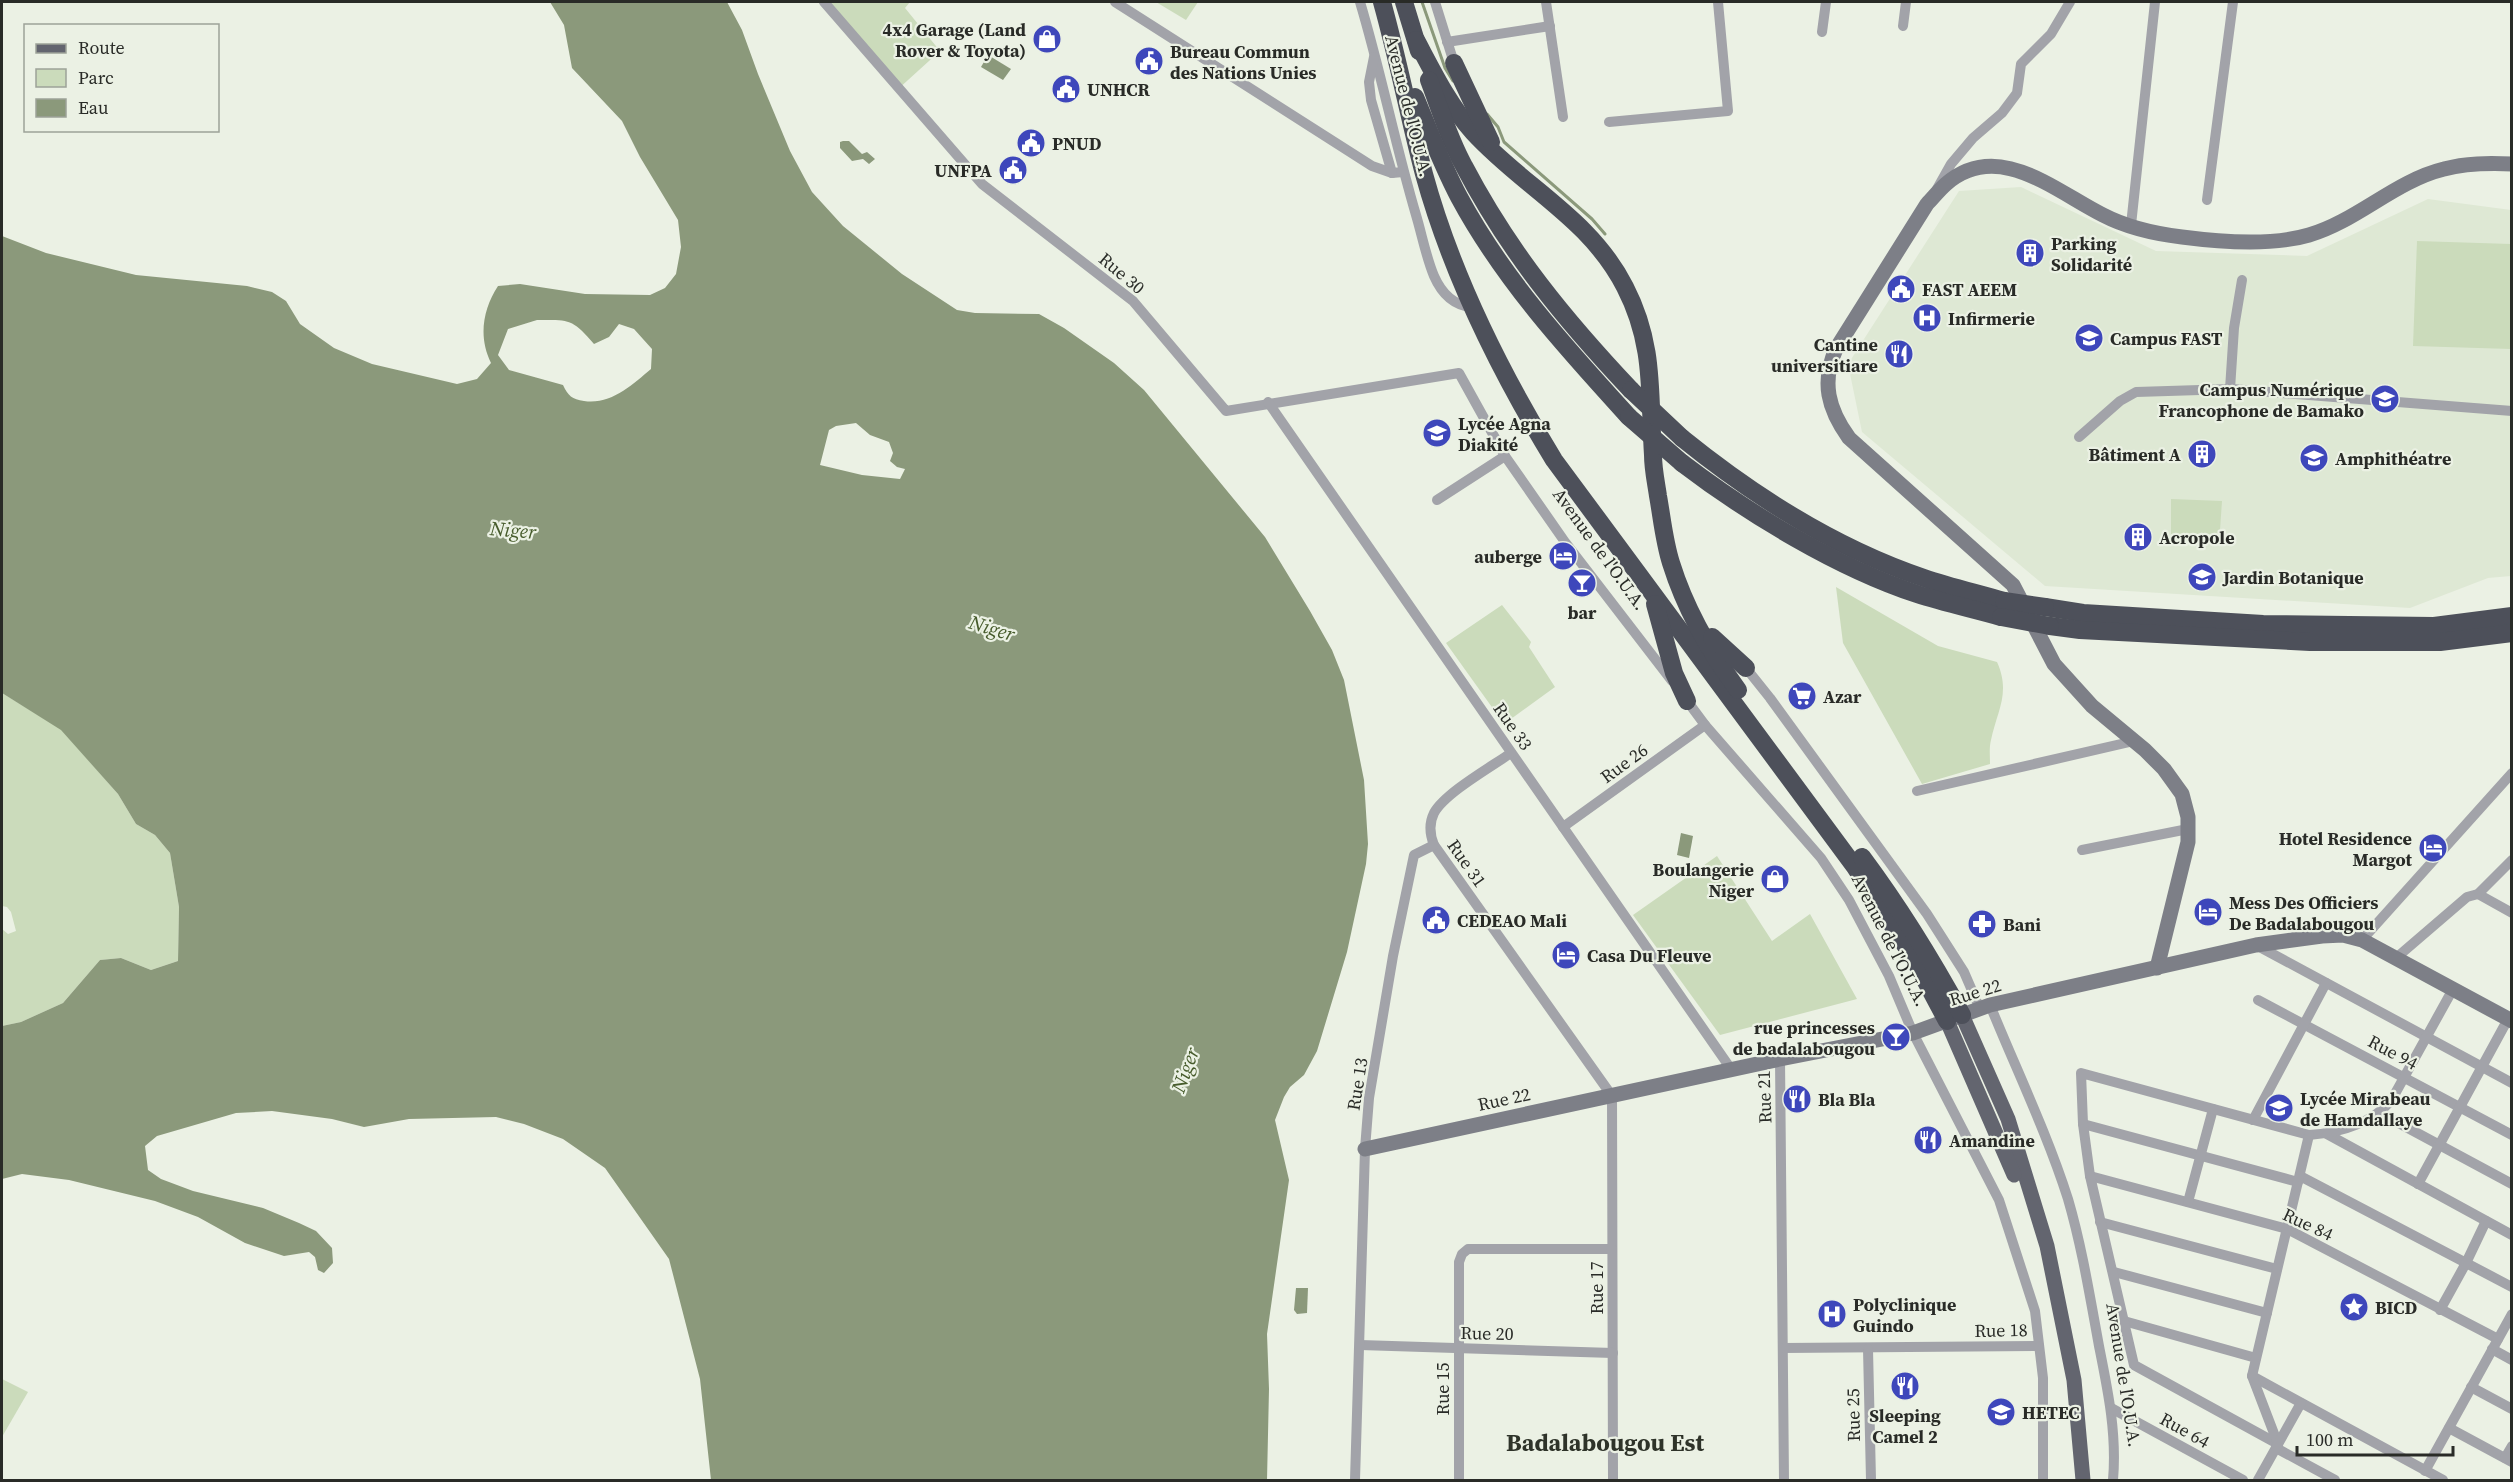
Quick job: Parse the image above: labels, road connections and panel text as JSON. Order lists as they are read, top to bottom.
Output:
{
  "streets": {
    "highway": ["Avenue de l'O.U.A."],
    "street": [
      "Rue 30",
      "Rue 33",
      "Rue 26",
      "Rue 31",
      "Rue 22",
      "Rue 94",
      "Rue 13",
      "Rue 21",
      "Rue 84",
      "Rue 17",
      "Rue 18",
      "Rue 20",
      "Rue 15",
      "Rue 25",
      "Rue 64"
    ]
  },
  "crossings": [
    ["Avenue de l'O.U.A.", "Rue 30"],
    ["Avenue de l'O.U.A.", "Rue 26"],
    ["Avenue de l'O.U.A.", "Rue 22"],
    ["Avenue de l'O.U.A.", "Rue 18"],
    ["Avenue de l'O.U.A.", "Rue 64"],
    ["Rue 30", "Rue 33"],
    ["Rue 33", "Rue 26"],
    ["Rue 33", "Rue 31"],
    ["Rue 33", "Rue 22"],
    ["Rue 31", "Rue 22"],
    ["Rue 31", "Rue 13"],
    ["Rue 31", "Rue 17"],
    ["Rue 22", "Rue 13"],
    ["Rue 22", "Rue 21"],
    ["Rue 22", "Rue 17"],
    ["Rue 13", "Rue 20"],
    ["Rue 21", "Rue 18"],
    ["Rue 17", "Rue 20"],
    ["Rue 17", "Rue 15"],
    ["Rue 18", "Rue 25"],
    ["Rue 20", "Rue 15"]
  ],
  "districts": ["Badalabougou Est"],
  "water": ["Niger"],
  "places": {
    "shop": ["4x4 Garage (Land Rover & Toyota)", "Boulangerie Niger"],
    "public building": [
      "Bureau Commun des Nations Unies",
      "UNHCR",
      "PNUD",
      "UNFPA",
      "FAST AEEM",
      "CEDEAO Mali"
    ],
    "building": ["Parking Solidarité", "Bâtiment A", "Acropole"],
    "hospital": ["Infirmerie", "Polyclinique Guindo"],
    "school or university": [
      "Campus FAST",
      "Campus Numérique Francophone de Bamako",
      "Lycée Agna Diakité",
      "Amphithéatre",
      "Jardin Botanique",
      "Lycée Mirabeau de Hamdallaye",
      "HETEC"
    ],
    "restaurant": [
      "Cantine universitiare",
      "Bla Bla",
      "Amandine",
      "Sleeping Camel 2"
    ],
    "hotel": [
      "auberge",
      "Hotel Residence Margot",
      "Mess Des Officiers De Badalabougou",
      "Casa Du Fleuve"
    ],
    "bar": ["bar", "rue princesses de badalabougou"],
    "supermarket": ["Azar"],
    "pharmacy": ["Bani"],
    "place": ["BICD"]
  },
  "legend": ["Route", "Parc", "Eau"],
  "scale_bar": "100 m"
}
